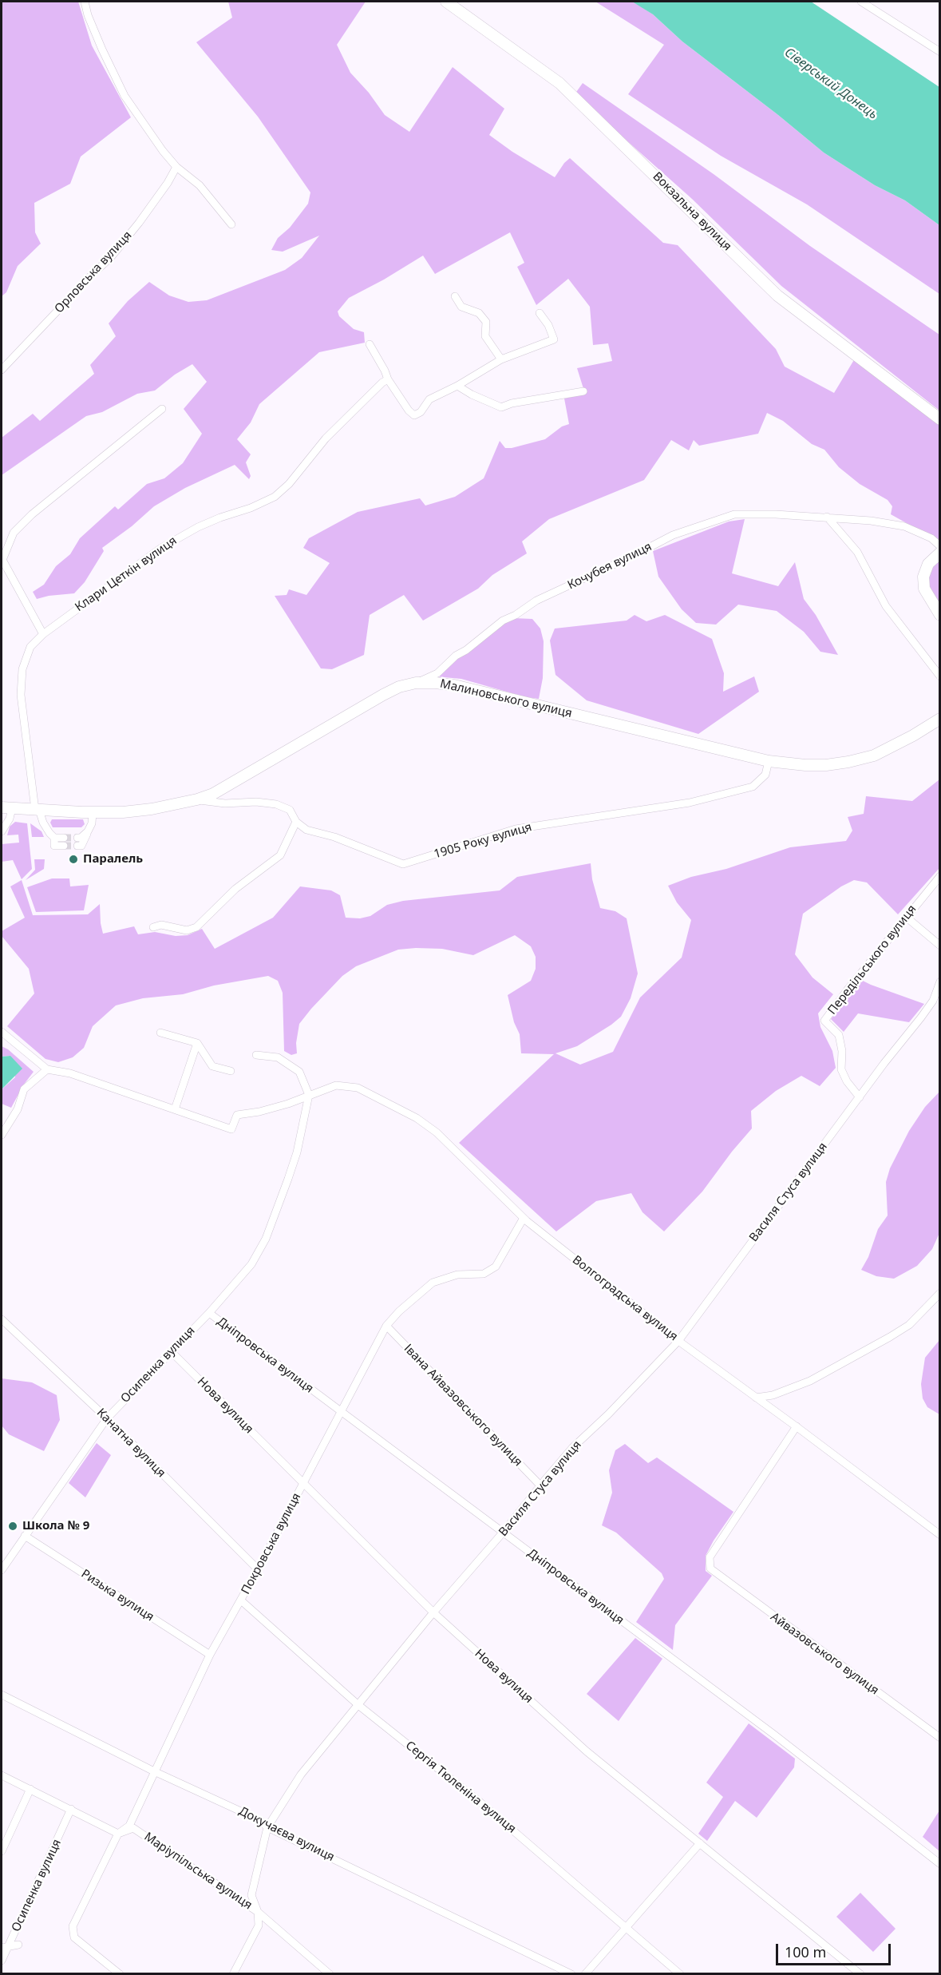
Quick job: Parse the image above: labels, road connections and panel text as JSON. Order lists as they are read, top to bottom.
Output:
{
  "streets": {
    "main road": ["Вокзальна вулиця", "Малиновського вулиця"],
    "street": [
      "Орловська вулиця",
      "Кочубея вулиця",
      "Клари Цеткін вулиця",
      "1905 Року вулиця",
      "Передільського вулиця",
      "Василя Стуса вулиця",
      "Волгоградська вулиця",
      "Дніпровська вулиця",
      "Осипенка вулиця",
      "Нова вулиця",
      "Івана Айвазовського вулиця",
      "Канатна вулиця",
      "Покровська вулиця",
      "Ризька вулиця",
      "Айвазовського вулиця",
      "Сергія Тюленіна вулиця",
      "Докучаєва вулиця",
      "Маріупільська вулиця"
    ]
  },
  "crossings": [
    ["Кочубея вулиця", "Малиновського вулиця"],
    ["Клари Цеткін вулиця", "Малиновського вулиця"],
    ["Малиновського вулиця", "1905 Року вулиця"],
    ["Передільського вулиця", "Василя Стуса вулиця"],
    ["Василя Стуса вулиця", "Волгоградська вулиця"],
    ["Василя Стуса вулиця", "Дніпровська вулиця"],
    ["Василя Стуса вулиця", "Нова вулиця"],
    ["Василя Стуса вулиця", "Івана Айвазовського вулиця"],
    ["Василя Стуса вулиця", "Сергія Тюленіна вулиця"],
    ["Василя Стуса вулиця", "Докучаєва вулиця"],
    ["Василя Стуса вулиця", "Маріупільська вулиця"],
    ["Волгоградська вулиця", "Осипенка вулиця"],
    ["Волгоградська вулиця", "Покровська вулиця"],
    ["Волгоградська вулиця", "Айвазовського вулиця"],
    ["Дніпровська вулиця", "Осипенка вулиця"],
    ["Дніпровська вулиця", "Покровська вулиця"],
    ["Осипенка вулиця", "Нова вулиця"],
    ["Осипенка вулиця", "Канатна вулиця"],
    ["Осипенка вулиця", "Ризька вулиця"],
    ["Нова вулиця", "Покровська вулиця"],
    ["Івана Айвазовського вулиця", "Покровська вулиця"],
    ["Канатна вулиця", "Покровська вулиця"],
    ["Покровська вулиця", "Ризька вулиця"],
    ["Покровська вулиця", "Сергія Тюленіна вулиця"],
    ["Покровська вулиця", "Докучаєва вулиця"],
    ["Покровська вулиця", "Маріупільська вулиця"]
  ],
  "water": ["Сіверський Донець"],
  "places": ["Паралель", "Школа № 9"],
  "scale_bar": "100 m"
}
